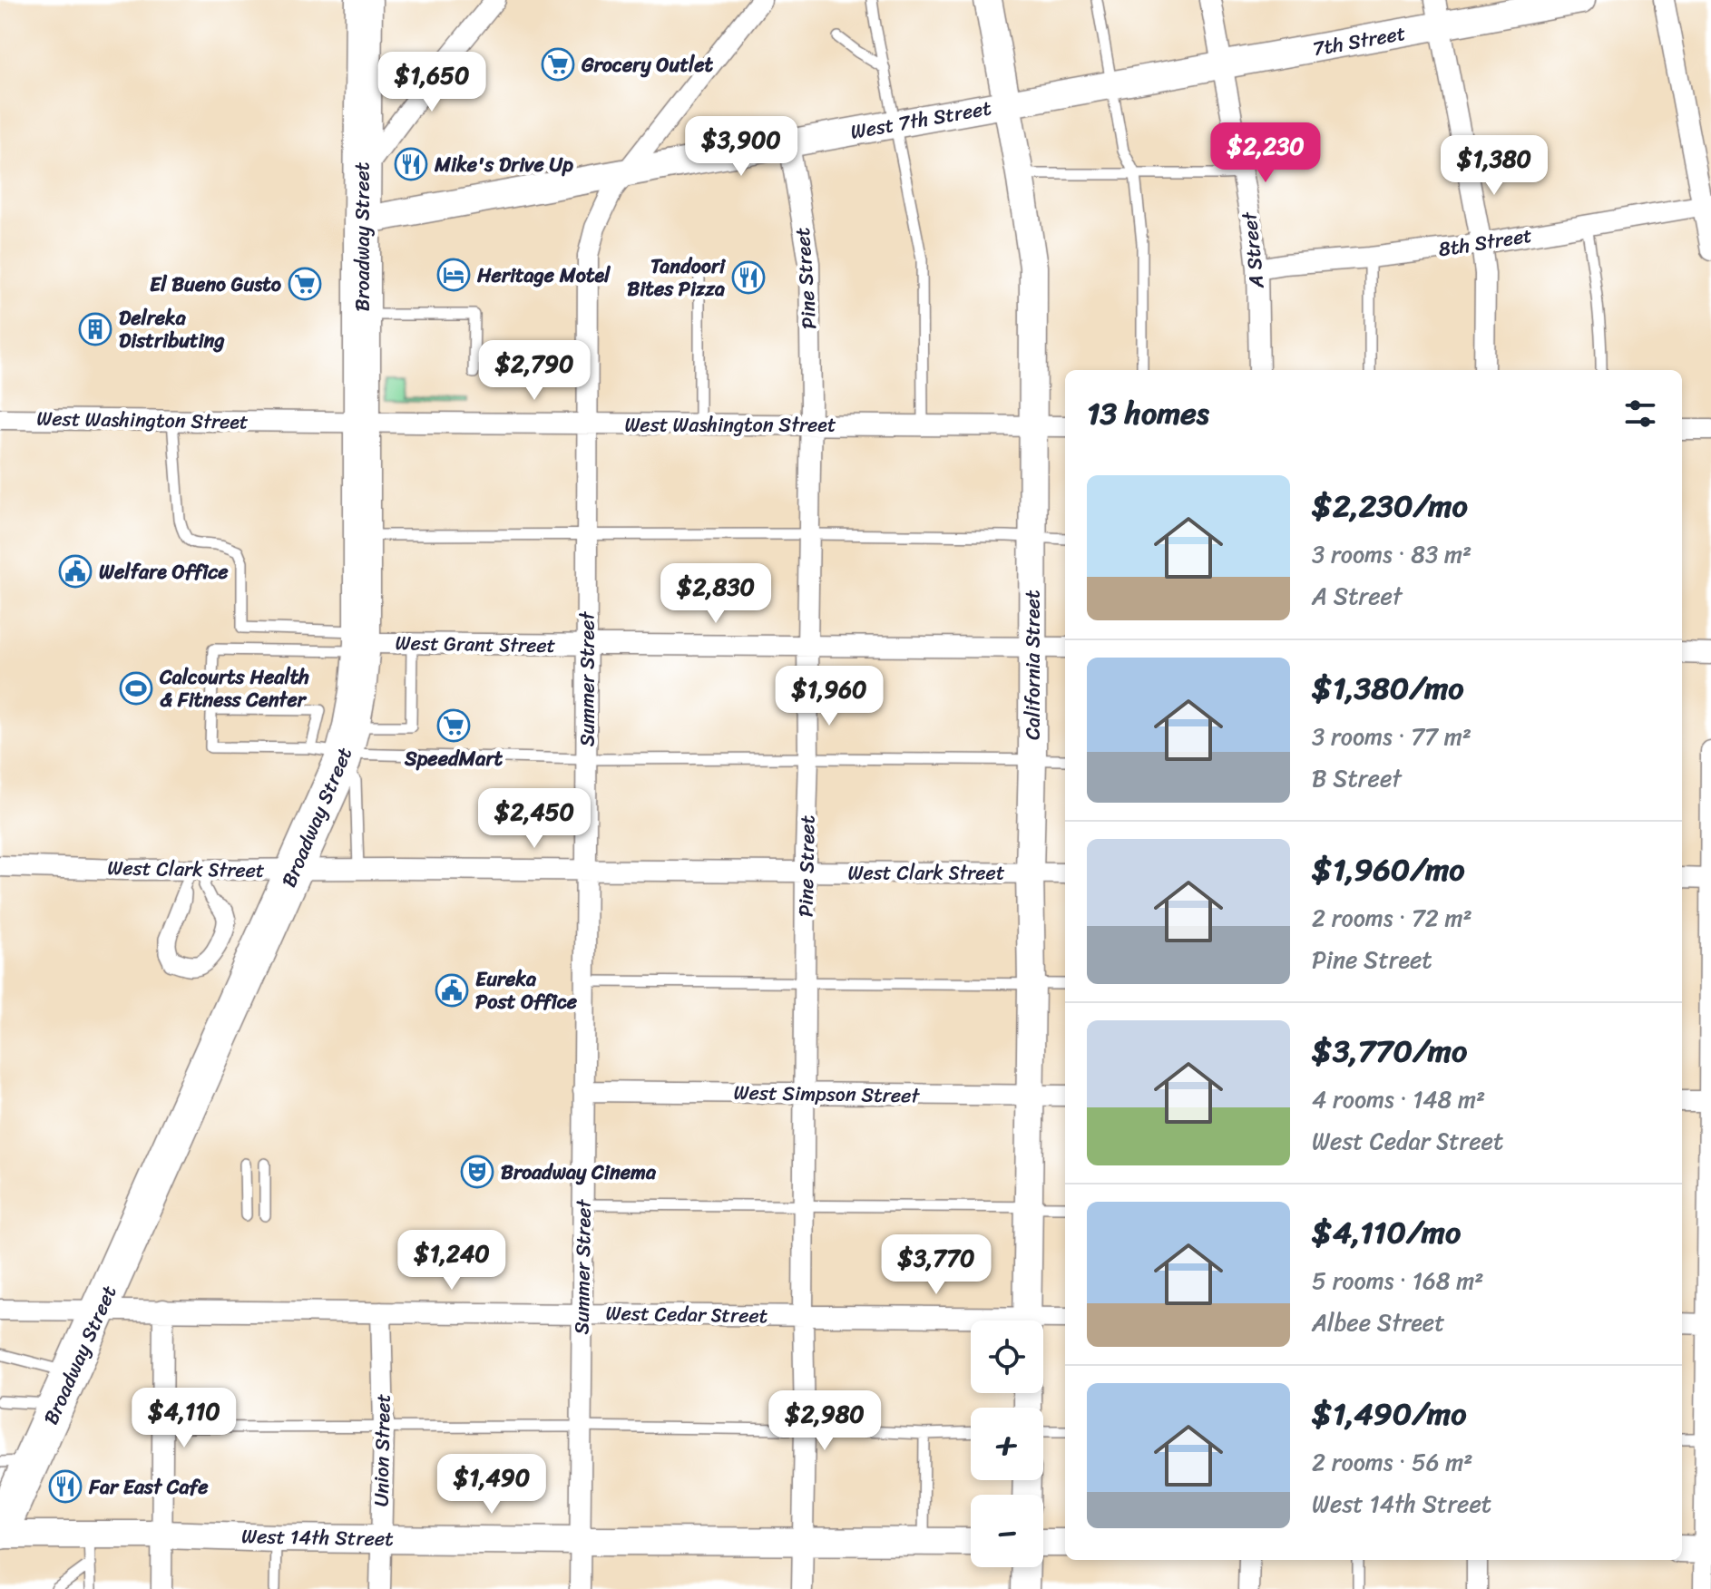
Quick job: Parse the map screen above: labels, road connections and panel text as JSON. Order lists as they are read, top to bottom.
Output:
{
  "streets": {
    "highway": ["Broadway Street"],
    "street": [
      "7th Street",
      "West 7th Street",
      "8th Street",
      "A Street",
      "Pine Street",
      "West Washington Street",
      "West Grant Street",
      "California Street",
      "Summer Street",
      "West Clark Street",
      "West Simpson Street",
      "West Cedar Street",
      "Union Street",
      "West 14th Street"
    ]
  },
  "crossings": [
    ["7th Street", "West 7th Street"],
    ["7th Street", "A Street"],
    ["West 7th Street", "Broadway Street"],
    ["West 7th Street", "A Street"],
    ["West 7th Street", "Pine Street"],
    ["West 7th Street", "California Street"],
    ["West 7th Street", "Summer Street"],
    ["Broadway Street", "West Washington Street"],
    ["Broadway Street", "West Grant Street"],
    ["Broadway Street", "West Clark Street"],
    ["Broadway Street", "West Cedar Street"],
    ["Broadway Street", "West 14th Street"],
    ["8th Street", "A Street"],
    ["Pine Street", "West Washington Street"],
    ["Pine Street", "West Grant Street"],
    ["Pine Street", "West Clark Street"],
    ["Pine Street", "West Simpson Street"],
    ["Pine Street", "West Cedar Street"],
    ["Pine Street", "West 14th Street"],
    ["West Washington Street", "California Street"],
    ["West Washington Street", "Summer Street"],
    ["West Grant Street", "California Street"],
    ["West Grant Street", "Summer Street"],
    ["California Street", "West Clark Street"],
    ["California Street", "West Simpson Street"],
    ["Summer Street", "West Clark Street"],
    ["Summer Street", "West Simpson Street"],
    ["Summer Street", "West Cedar Street"],
    ["Summer Street", "West 14th Street"],
    ["West Cedar Street", "Union Street"],
    ["Union Street", "West 14th Street"]
  ],
  "places": {
    "supermarket": ["Grocery Outlet", "El Bueno Gusto", "SpeedMart"],
    "restaurant": ["Mike's Drive Up", "Tandoori Bites Pizza", "Far East Cafe"],
    "hotel": ["Heritage Motel"],
    "building": ["Delreka Distributing"],
    "public building": ["Welfare Office", "Eureka Post Office"],
    "sports": ["Calcourts Health & Fitness Center"],
    "theatre": ["Broadway Cinema"]
  },
  "page": {
    "price": [
      "$1,650",
      "$3,900",
      "$2,230",
      "$1,380",
      "$2,790",
      "$2,830",
      "$1,960",
      "$2,450",
      "$1,240",
      "$3,770",
      "$4,110",
      "$2,980",
      "$1,490"
    ],
    "heading": "13 homes",
    "list": [
      {
        "name": "$2,230/mo",
        "note": "3 rooms · 83 m² · A Street"
      },
      {
        "name": "$1,380/mo",
        "note": "3 rooms · 77 m² · B Street"
      },
      {
        "name": "$1,960/mo",
        "note": "2 rooms · 72 m² · Pine Street"
      },
      {
        "name": "$3,770/mo",
        "note": "4 rooms · 148 m² · West Cedar Street"
      },
      {
        "name": "$4,110/mo",
        "note": "5 rooms · 168 m² · Albee Street"
      },
      {
        "name": "$1,490/mo",
        "note": "2 rooms · 56 m² · West 14th Street"
      }
    ],
    "map_buttons": ["+", "−"]
  }
}
